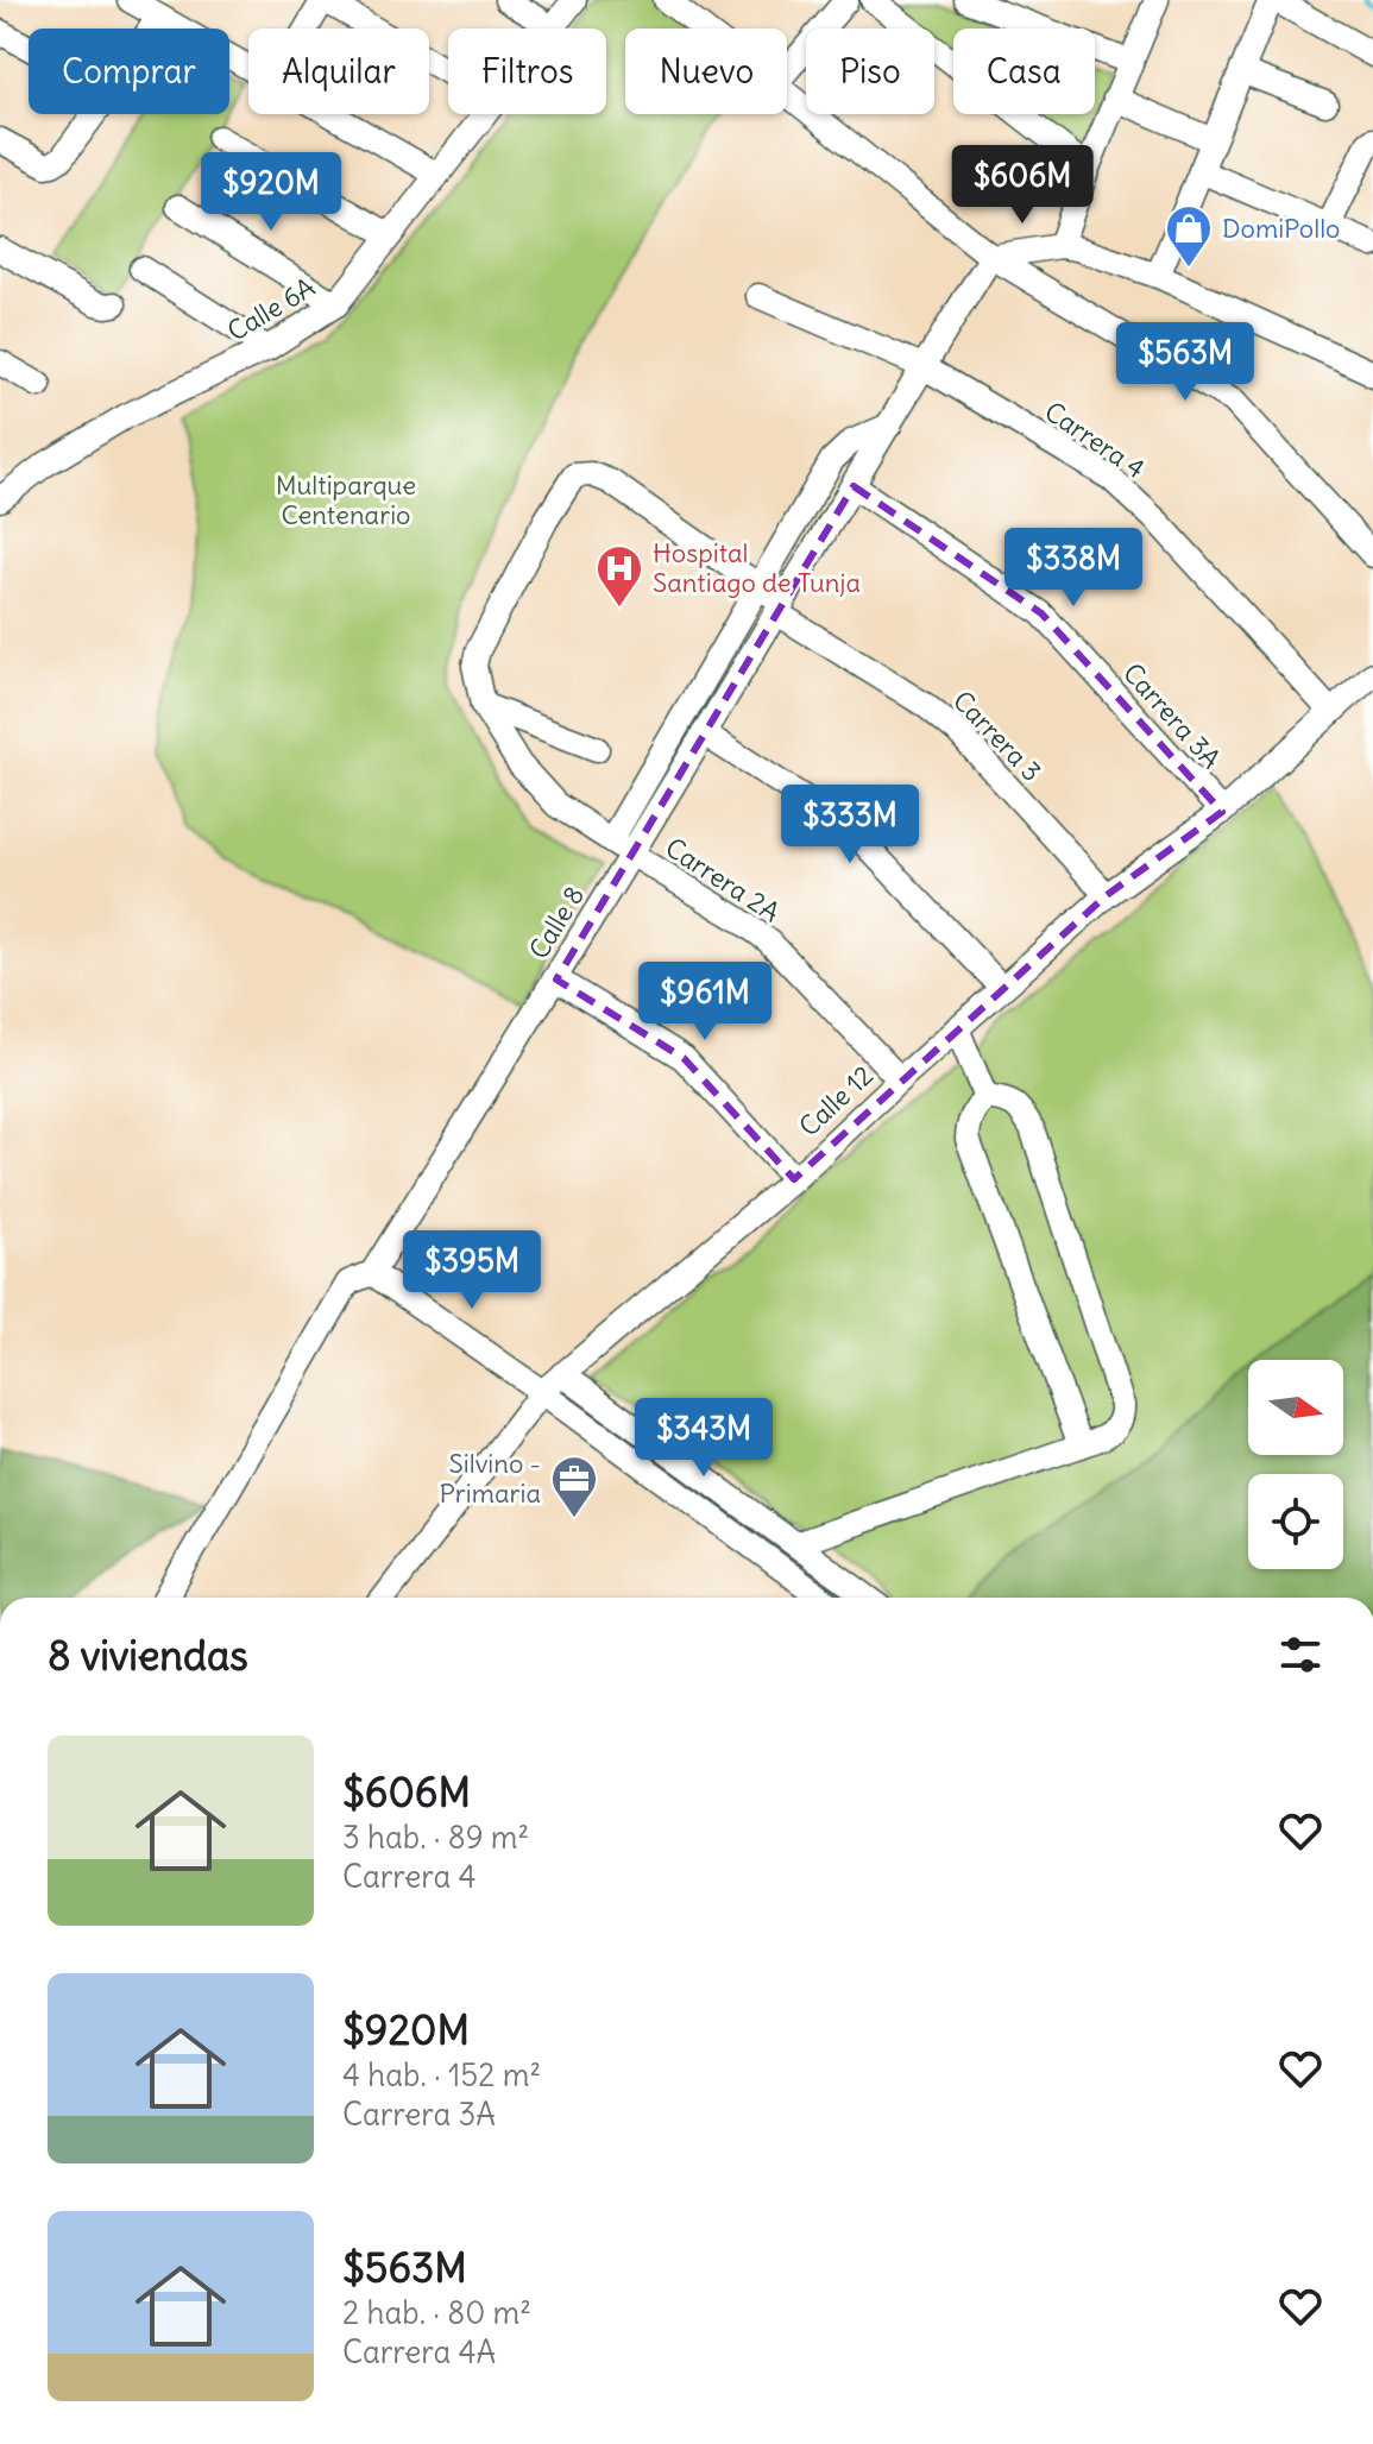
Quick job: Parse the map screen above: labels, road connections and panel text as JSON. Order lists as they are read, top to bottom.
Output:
{
  "streets": {
    "street": [
      "Calle 6A",
      "Carrera 4",
      "Carrera 3A",
      "Carrera 3",
      "Carrera 2A",
      "Calle 8",
      "Calle 12"
    ]
  },
  "crossings": [
    ["Carrera 4", "Calle 8"],
    ["Carrera 4", "Calle 12"],
    ["Carrera 3A", "Calle 8"],
    ["Carrera 3A", "Calle 12"],
    ["Carrera 3", "Carrera 2A"],
    ["Carrera 3", "Calle 8"],
    ["Carrera 3", "Calle 12"],
    ["Carrera 2A", "Calle 8"],
    ["Carrera 2A", "Calle 12"]
  ],
  "parks": ["Multiparque Centenario"],
  "places": {
    "shop": ["DomiPollo"],
    "hospital": ["Hospital Santiago de Tunja"],
    "office": ["Silvino - Primaria"]
  },
  "north": "right",
  "page": {
    "chip": [
      "Comprar",
      "Alquilar",
      "Filtros",
      "Nuevo",
      "Piso",
      "Casa"
    ],
    "price": [
      "$606M",
      "$920M",
      "$563M",
      "$338M",
      "$333M",
      "$961M",
      "$395M",
      "$343M"
    ],
    "heading": "8 viviendas",
    "list": [
      {
        "name": "$606M",
        "note": "3 hab. · 89 m² · Carrera 4"
      },
      {
        "name": "$920M",
        "note": "4 hab. · 152 m² · Carrera 3A"
      },
      {
        "name": "$563M",
        "note": "2 hab. · 80 m² · Carrera 4A"
      }
    ]
  }
}
